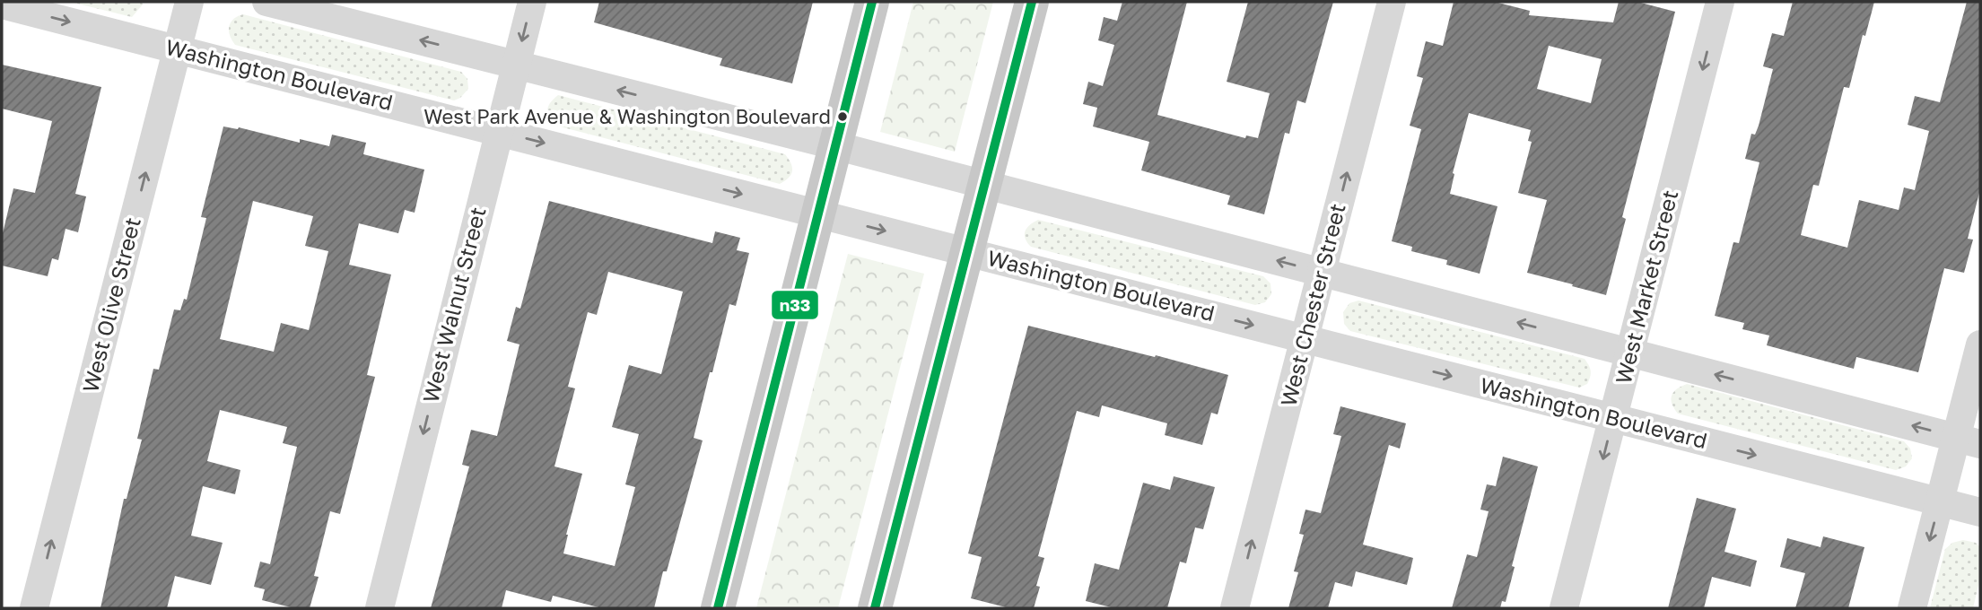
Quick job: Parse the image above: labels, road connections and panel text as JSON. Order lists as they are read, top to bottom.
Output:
{
  "streets": {
    "street": [
      "Washington Boulevard",
      "West Market Street",
      "West Olive Street",
      "West Walnut Street",
      "West Chester Street"
    ]
  },
  "crossings": [
    ["Washington Boulevard", "West Market Street"],
    ["Washington Boulevard", "West Olive Street"],
    ["Washington Boulevard", "West Walnut Street"],
    ["Washington Boulevard", "West Chester Street"]
  ],
  "one_way": [
    "West Market Street",
    "West Olive Street",
    "West Walnut Street",
    "West Chester Street"
  ],
  "places": ["West Park Avenue & Washington Boulevard"],
  "lines": ["transit line n33"]
}
